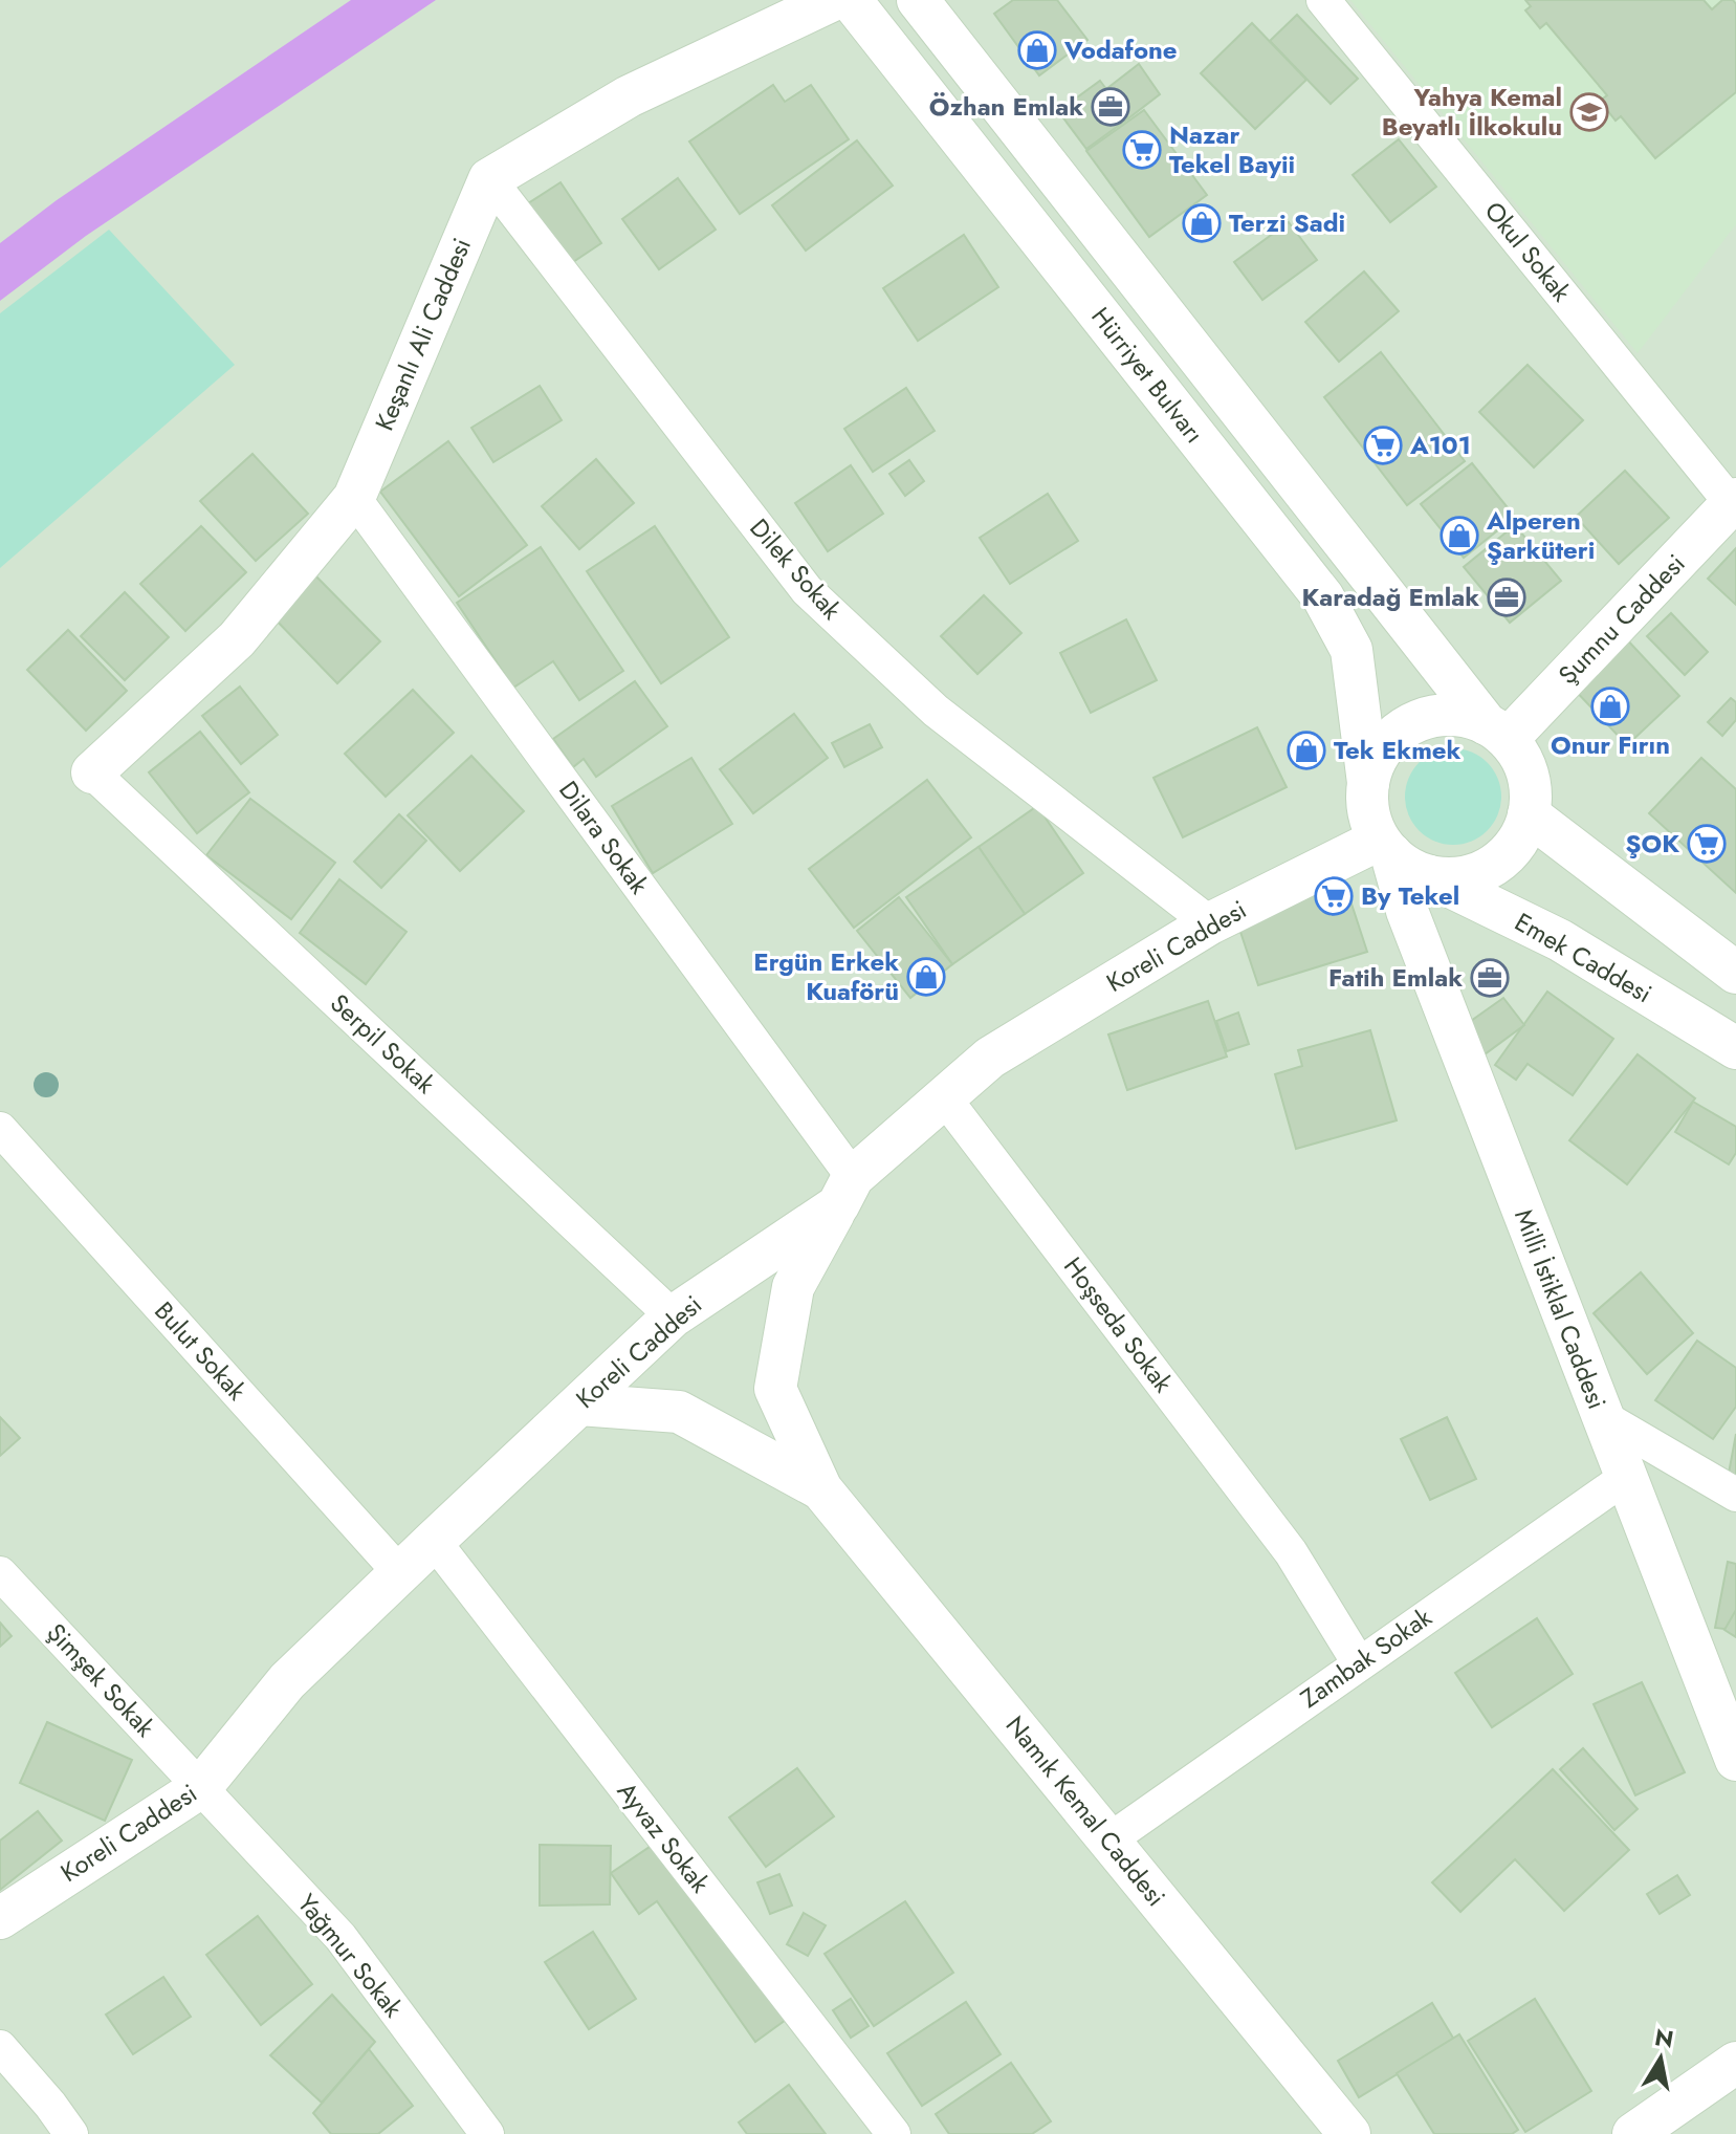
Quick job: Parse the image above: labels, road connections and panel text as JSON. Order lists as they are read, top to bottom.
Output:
{
  "streets": {
    "street": [
      "Okul Sokak",
      "Keşanlı Ali Caddesi",
      "Hürriyet Bulvarı",
      "Dilek Sokak",
      "Şumnu Caddesi",
      "Dilara Sokak",
      "Koreli Caddesi",
      "Emek Caddesi",
      "Serpil Sokak",
      "Milli İstiklal Caddesi",
      "Hoşseda Sokak",
      "Bulut Sokak",
      "Zambak Sokak",
      "Şimşek Sokak",
      "Namık Kemal Caddesi",
      "Ayvaz Sokak",
      "Yağmur Sokak"
    ]
  },
  "crossings": [
    ["Okul Sokak", "Şumnu Caddesi"],
    ["Keşanlı Ali Caddesi", "Dilek Sokak"],
    ["Keşanlı Ali Caddesi", "Dilara Sokak"],
    ["Keşanlı Ali Caddesi", "Serpil Sokak"],
    ["Hürriyet Bulvarı", "Şumnu Caddesi"],
    ["Hürriyet Bulvarı", "Koreli Caddesi"],
    ["Hürriyet Bulvarı", "Emek Caddesi"],
    ["Hürriyet Bulvarı", "Milli İstiklal Caddesi"],
    ["Dilek Sokak", "Koreli Caddesi"],
    ["Şumnu Caddesi", "Koreli Caddesi"],
    ["Şumnu Caddesi", "Emek Caddesi"],
    ["Şumnu Caddesi", "Milli İstiklal Caddesi"],
    ["Dilara Sokak", "Koreli Caddesi"],
    ["Koreli Caddesi", "Emek Caddesi"],
    ["Koreli Caddesi", "Serpil Sokak"],
    ["Koreli Caddesi", "Milli İstiklal Caddesi"],
    ["Koreli Caddesi", "Hoşseda Sokak"],
    ["Koreli Caddesi", "Bulut Sokak"],
    ["Koreli Caddesi", "Şimşek Sokak"],
    ["Koreli Caddesi", "Ayvaz Sokak"],
    ["Koreli Caddesi", "Yağmur Sokak"],
    ["Emek Caddesi", "Milli İstiklal Caddesi"],
    ["Milli İstiklal Caddesi", "Zambak Sokak"],
    ["Hoşseda Sokak", "Zambak Sokak"],
    ["Zambak Sokak", "Namık Kemal Caddesi"],
    ["Şimşek Sokak", "Yağmur Sokak"]
  ],
  "places": {
    "shop": [
      "Vodafone",
      "Terzi Sadi",
      "Alperen Şarküteri",
      "Onur Fırın",
      "Tek Ekmek",
      "Ergün Erkek Kuaförü"
    ],
    "office": ["Özhan Emlak", "Karadağ Emlak", "Fatih Emlak"],
    "school or university": ["Yahya Kemal Beyatlı İlkokulu"],
    "supermarket": [
      "Nazar Tekel Bayii",
      "A101",
      "ŞOK",
      "By Tekel"
    ]
  },
  "north": "top"
}
